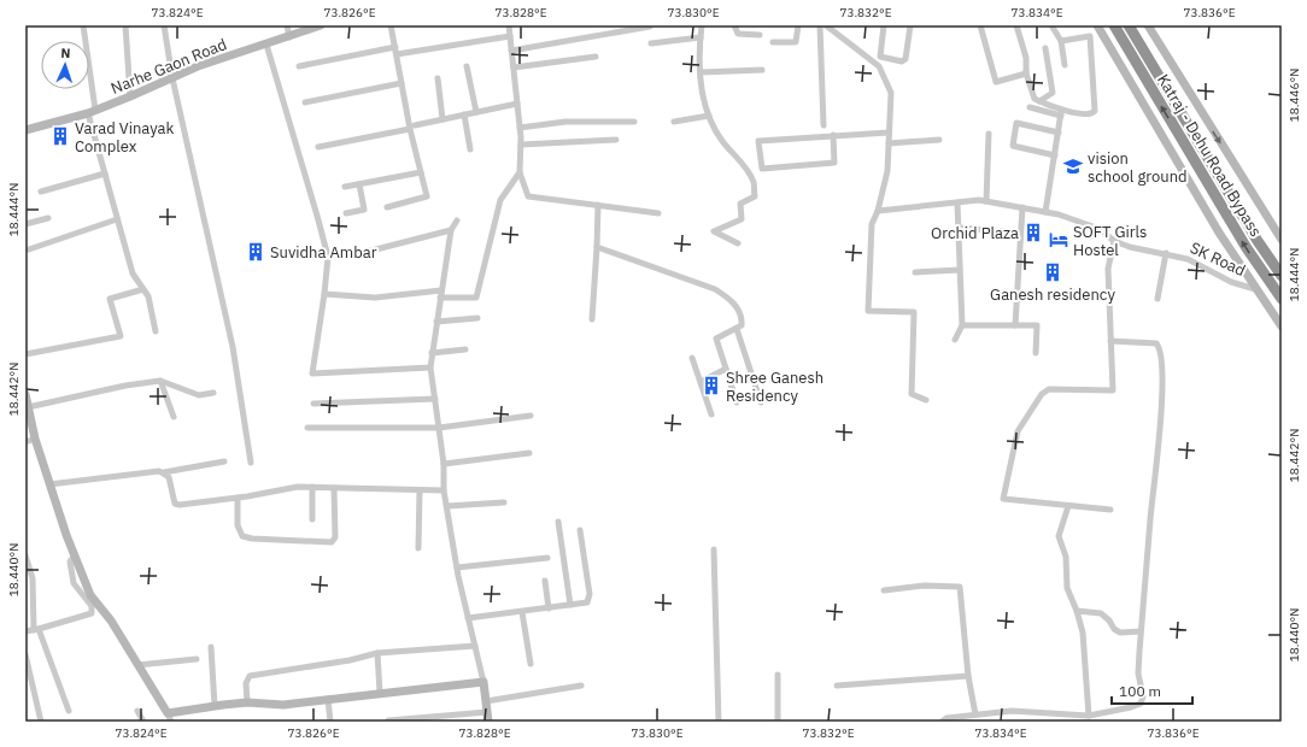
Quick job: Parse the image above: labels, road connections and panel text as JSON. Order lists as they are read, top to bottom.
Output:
{
  "streets": {
    "highway": ["Katraj - Dehu Road Bypass"],
    "street": ["Narhe Gaon Road", "SK Road"]
  },
  "places": {
    "building": [
      "Varad Vinayak Complex",
      "Orchid Plaza",
      "Suvidha Ambar",
      "Ganesh residency",
      "Shree Ganesh Residency"
    ],
    "school or university": ["vision school ground"],
    "hotel": ["SOFT Girls Hostel"]
  },
  "scale_bar": "100 m",
  "north": "top",
  "coordinates": [
    "73.824°E",
    "73.826°E",
    "73.828°E",
    "73.830°E",
    "73.832°E",
    "73.834°E",
    "73.836°E",
    "18.446°N",
    "18.444°N",
    "18.442°N",
    "18.440°N"
  ]
}
